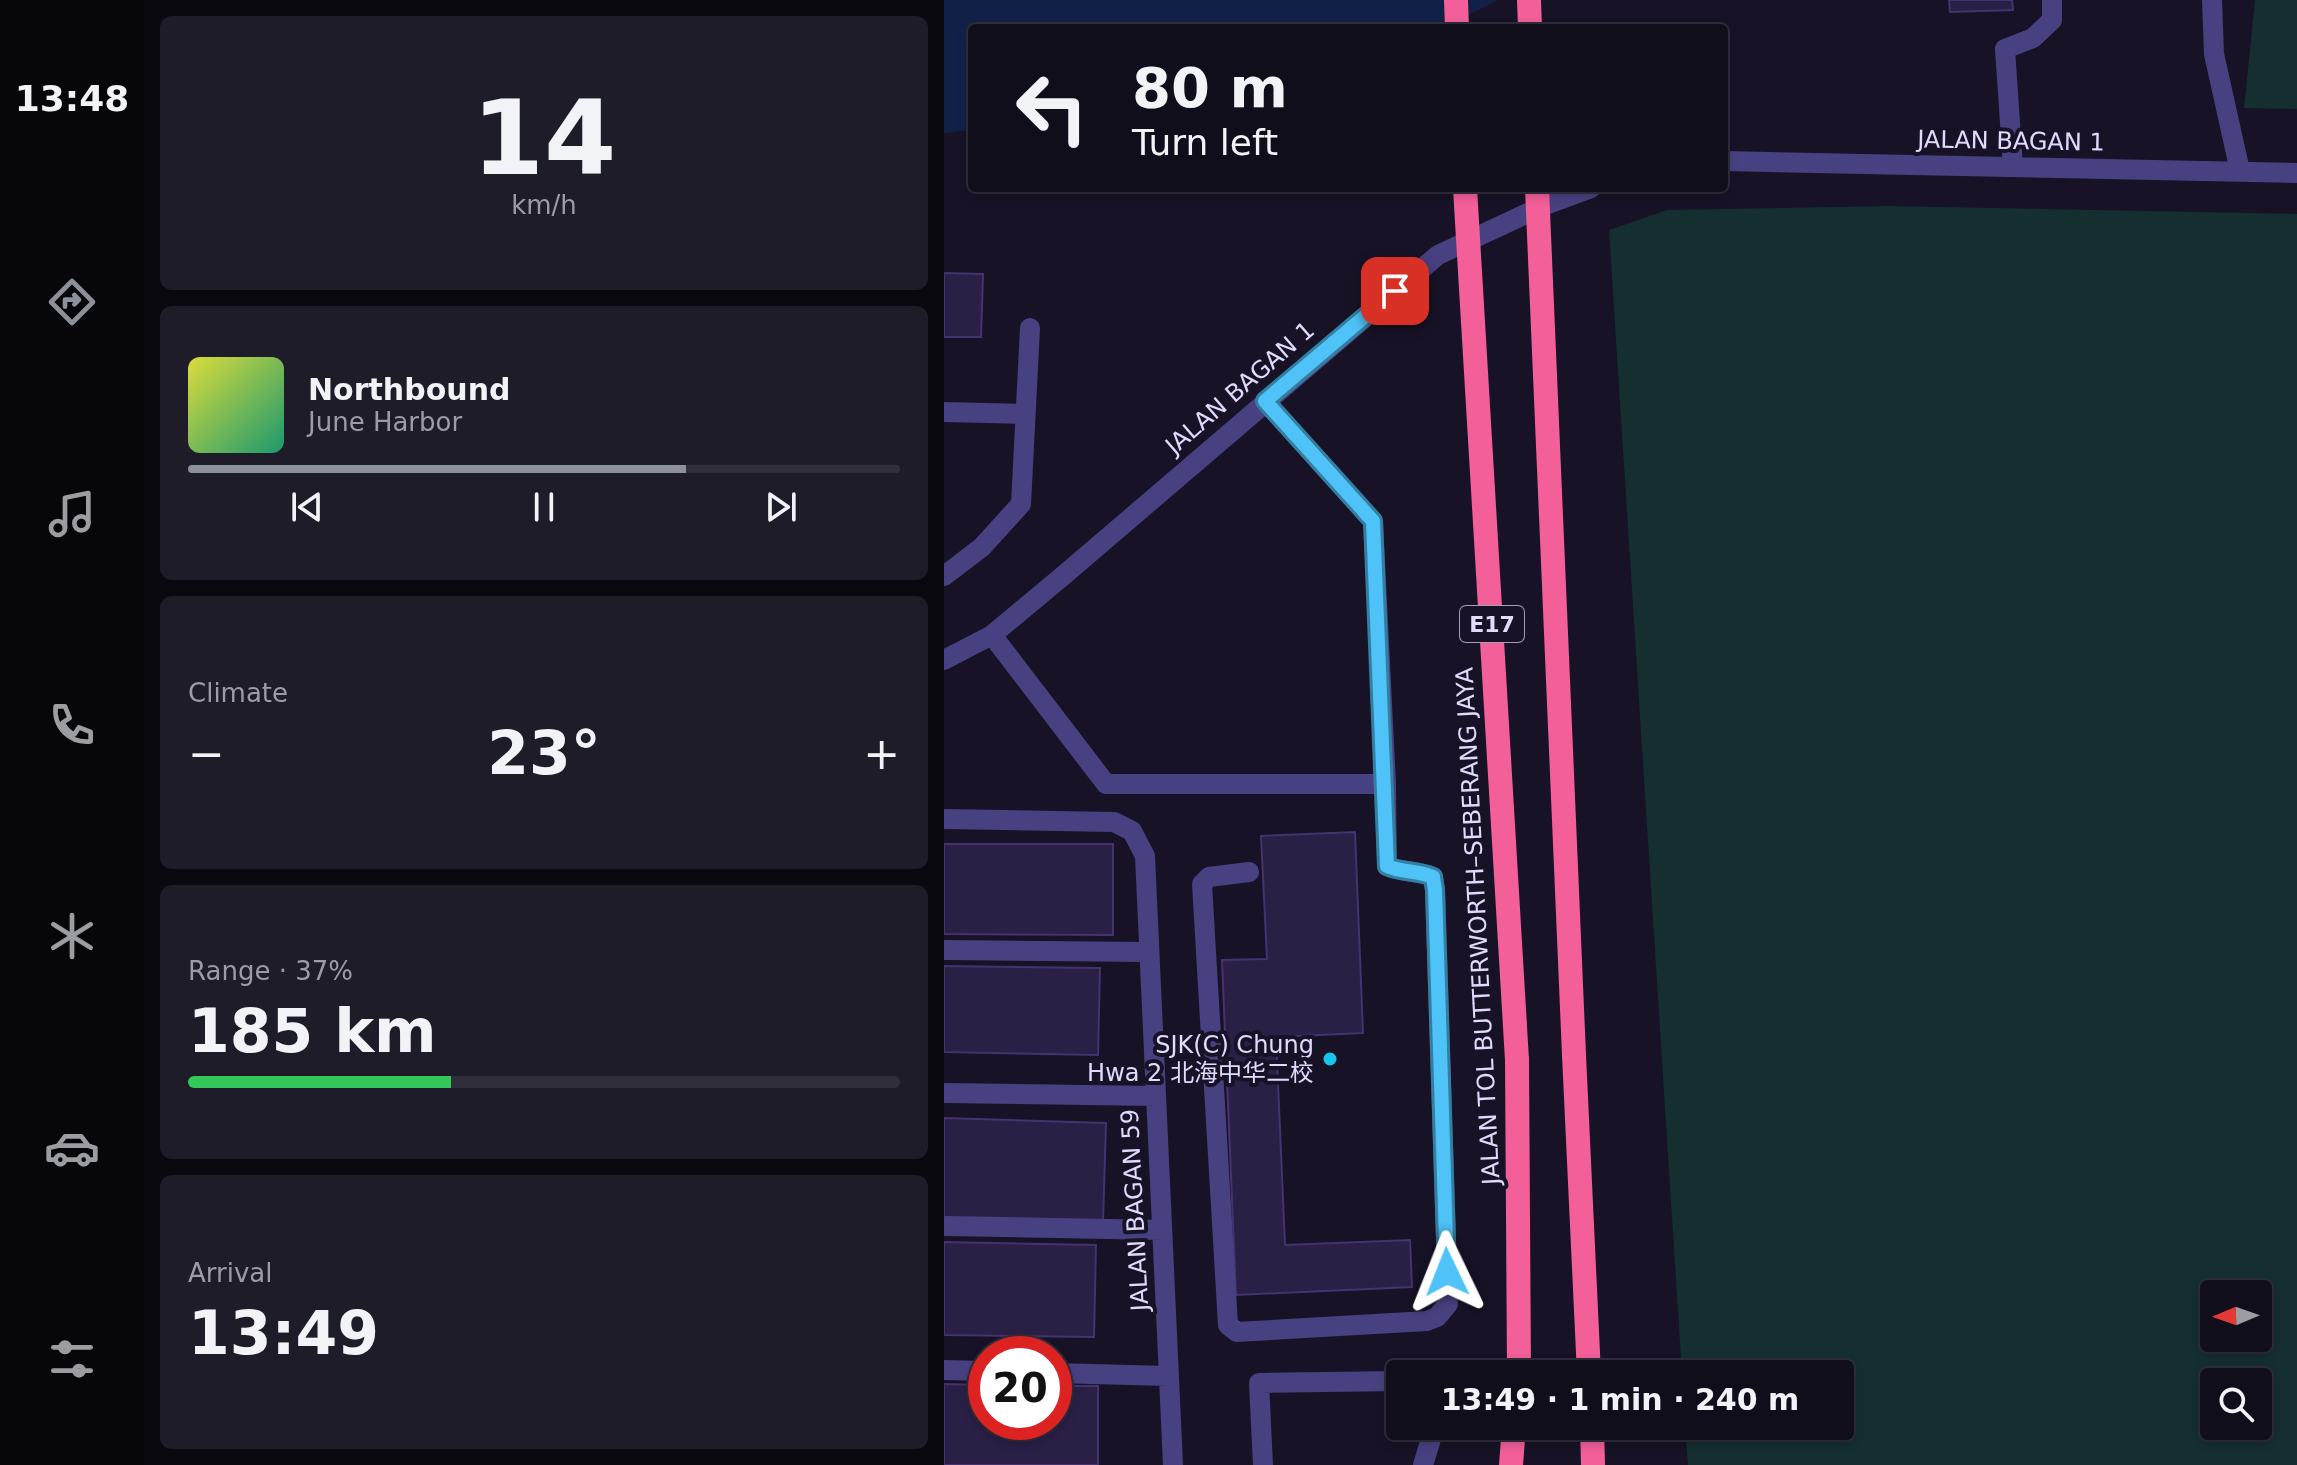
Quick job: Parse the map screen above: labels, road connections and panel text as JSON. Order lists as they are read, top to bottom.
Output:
{
  "streets": {
    "highway": ["E17", "JALAN TOL BUTTERWORTH–SEBERANG JAYA"],
    "street": ["JALAN BAGAN 1", "JALAN BAGAN 59"]
  },
  "places": ["SJK(C) Chung Hwa 2 北海中华二校"],
  "north": "left",
  "page": {
    "tabs": "13:48",
    "tile": [
      ["14", "km/h"],
      "Climate",
      ["Range · 37%", "185 km"],
      ["Arrival", "13:49"]
    ],
    "turn": ["80 m", "Turn left"],
    "song": ["Northbound", "June Harbor"],
    "heat": ["−", "23°", "+"],
    "limit": "20",
    "trip": "13:49 · 1 min · 240 m"
  }
}
